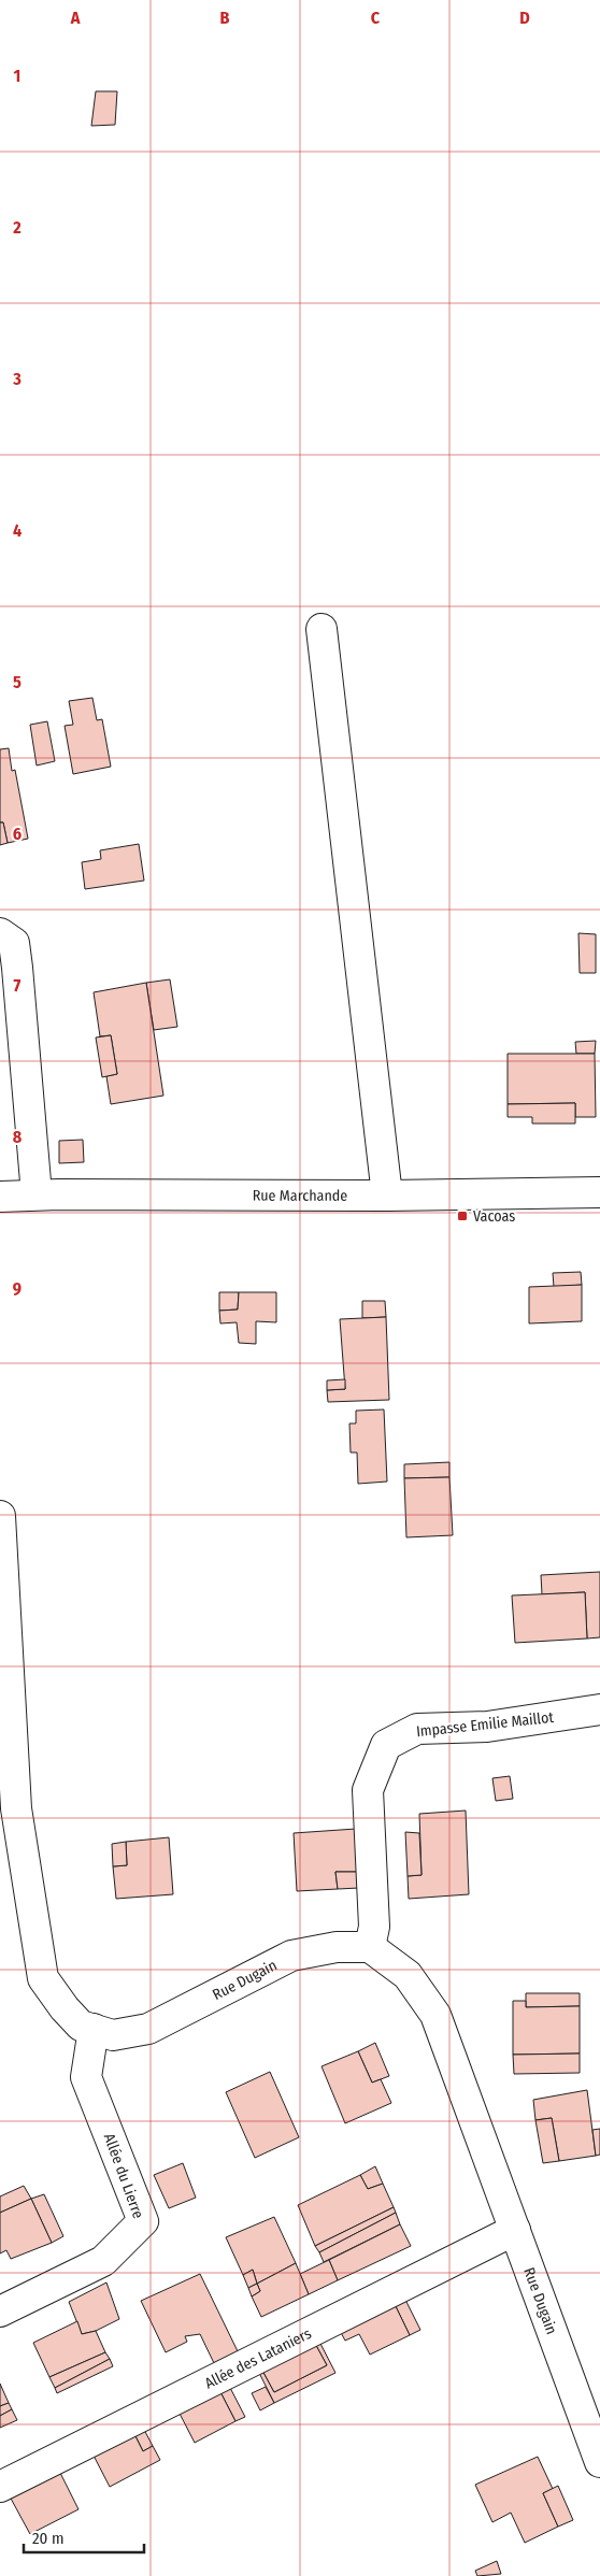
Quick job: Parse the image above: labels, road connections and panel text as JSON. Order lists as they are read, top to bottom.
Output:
{
  "streets": {
    "street": [
      "Rue Marchande",
      "Impasse Emilie Maillot",
      "Rue Dugain",
      "Allée du Lierre",
      "Allée des Lataniers"
    ]
  },
  "crossings": [
    ["Impasse Emilie Maillot", "Rue Dugain"],
    ["Rue Dugain", "Allée du Lierre"],
    ["Rue Dugain", "Allée des Lataniers"]
  ],
  "places": {
    "transit": ["Vacoas"]
  },
  "scale_bar": "20 m",
  "grid": {
    "columns": [
      "A",
      "B",
      "C",
      "D"
    ],
    "rows": [
      "1",
      "2",
      "3",
      "4",
      "5",
      "6",
      "7",
      "8",
      "9"
    ]
  }
}
